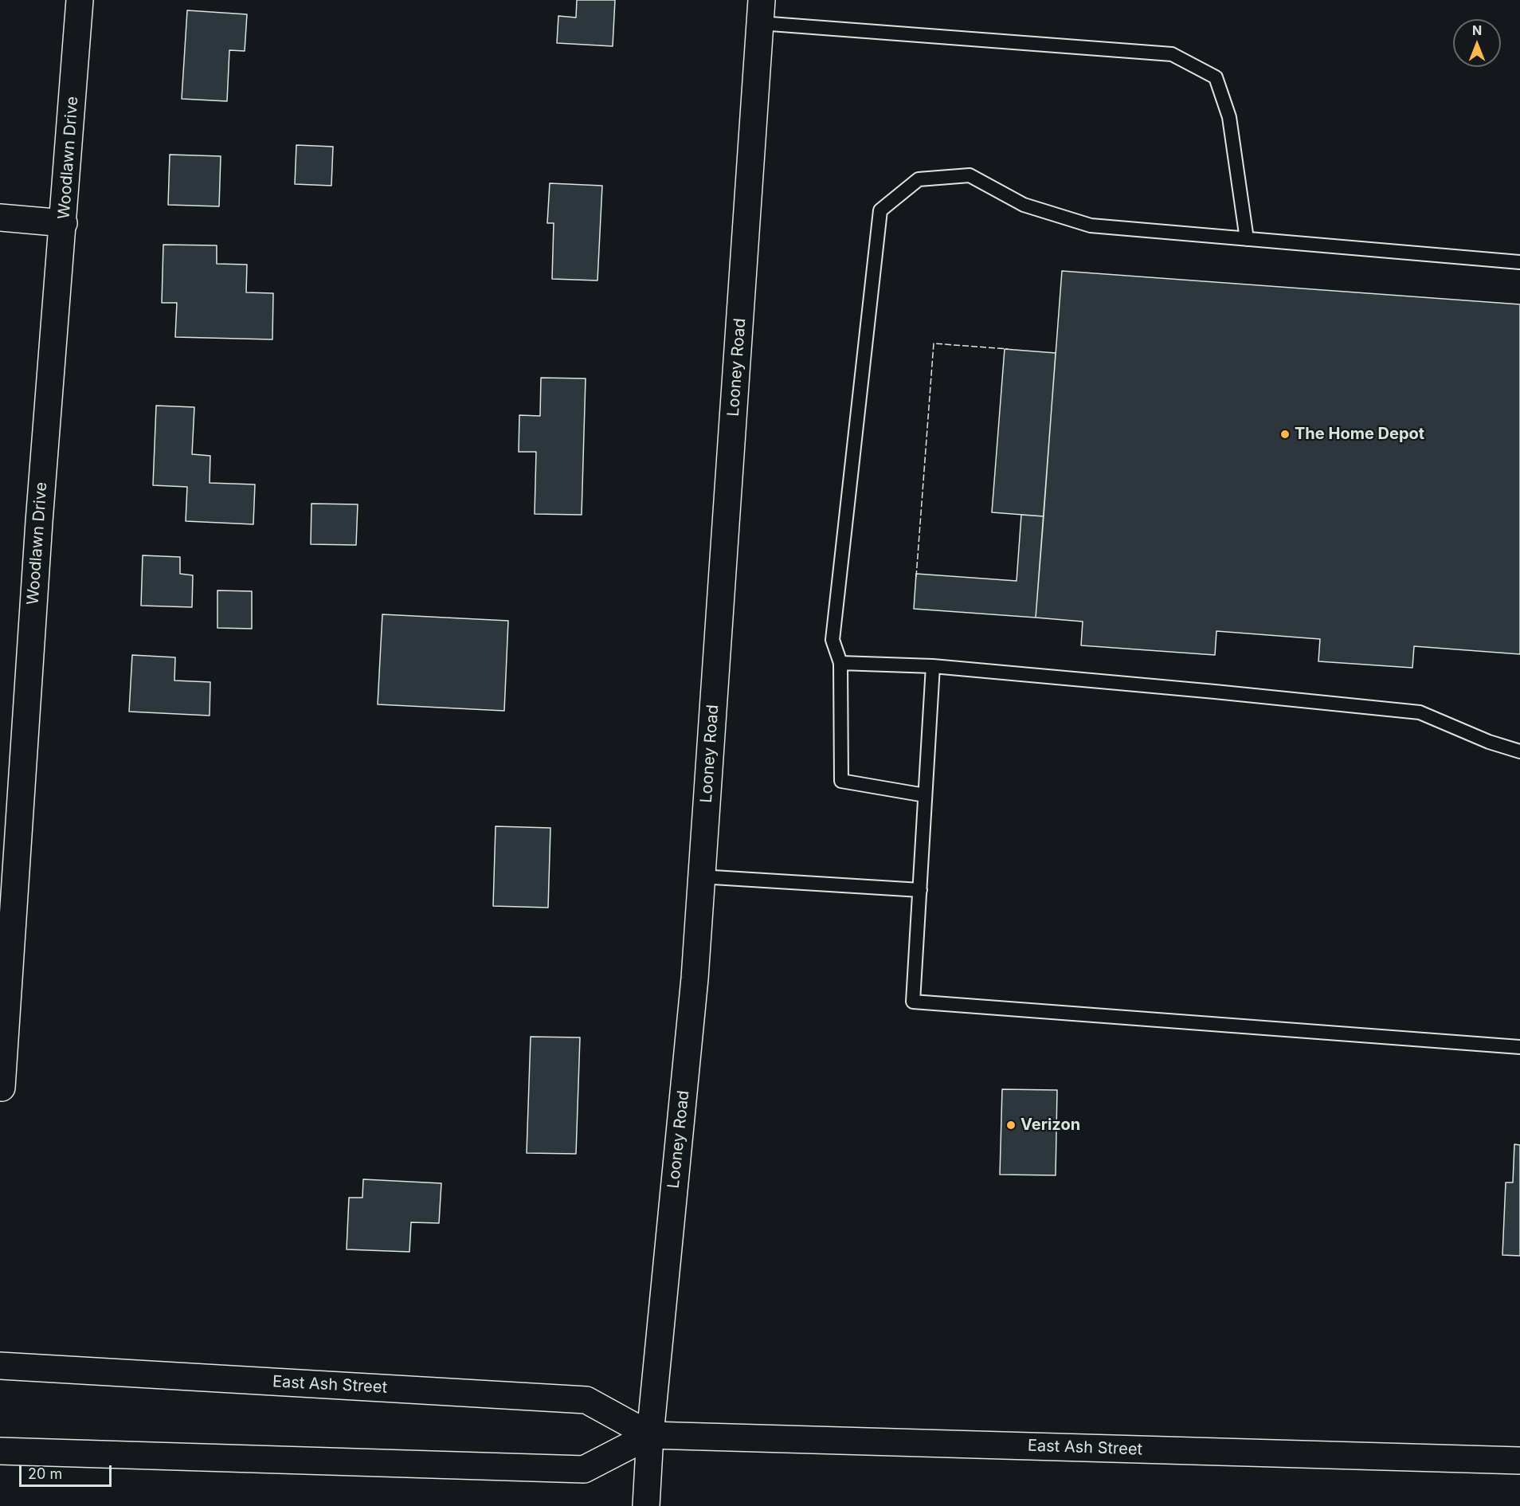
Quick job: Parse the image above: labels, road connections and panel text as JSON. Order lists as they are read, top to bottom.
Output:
{
  "streets": {
    "street": ["Woodlawn Drive", "Looney Road", "East Ash Street"]
  },
  "crossings": [
    ["Looney Road", "East Ash Street"]
  ],
  "places": ["The Home Depot", "Verizon"],
  "scale_bar": "20 m",
  "north": "top"
}
